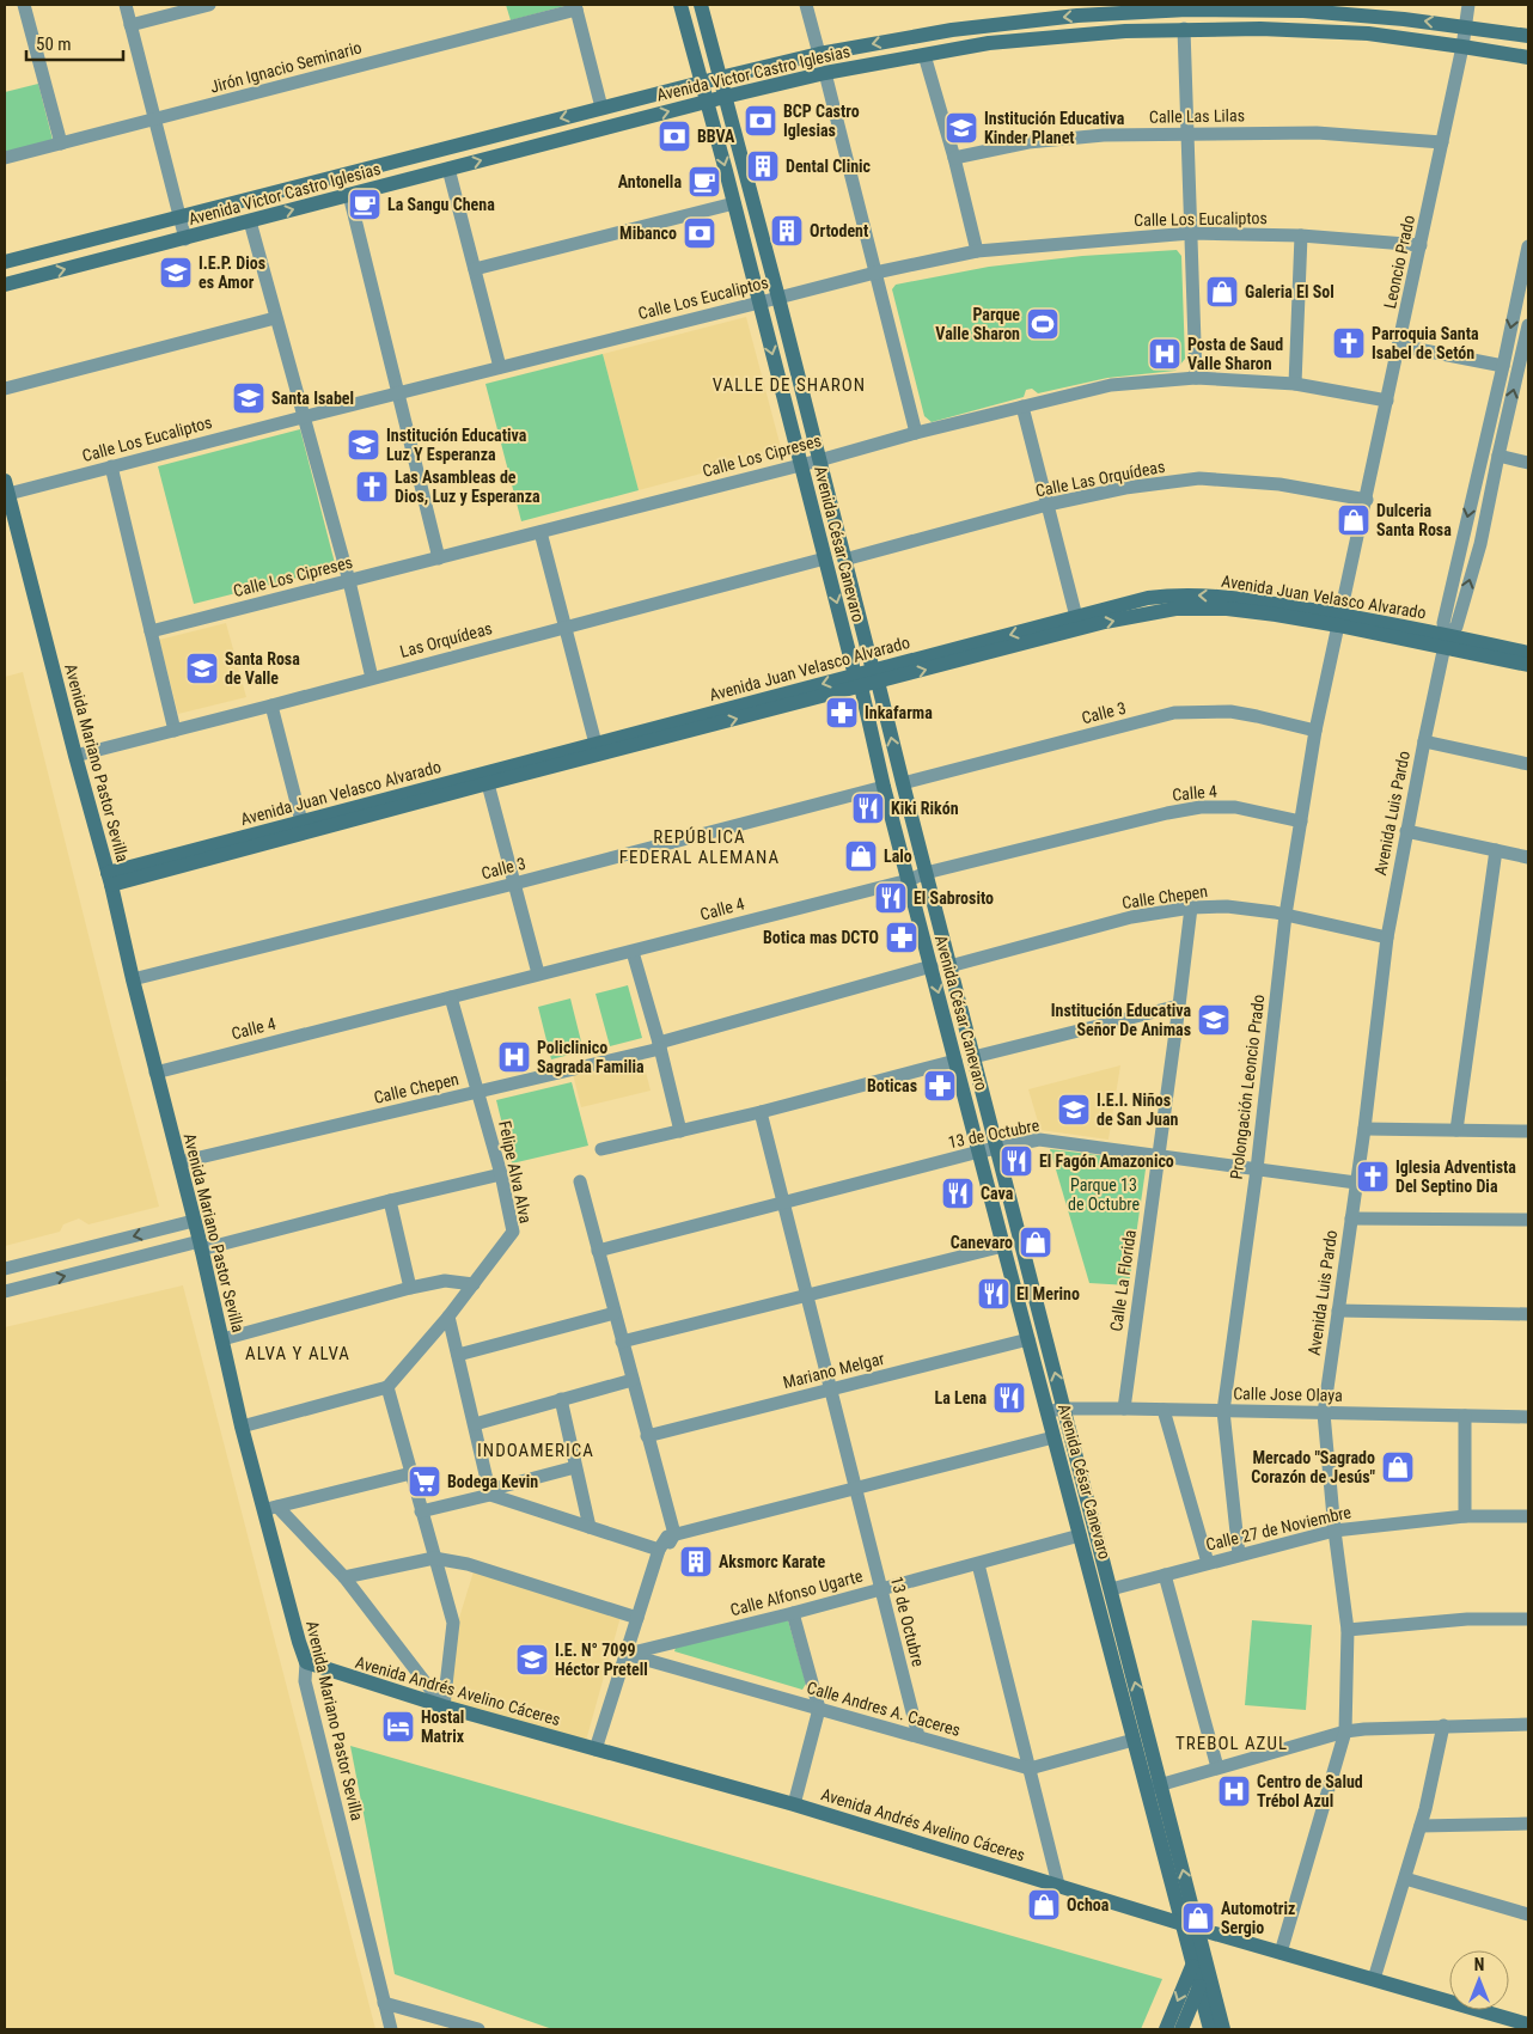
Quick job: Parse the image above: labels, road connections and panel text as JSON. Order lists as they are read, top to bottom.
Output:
{
  "streets": {
    "street": [
      "Jirón Ignacio Seminario",
      "Avenida Victor Castro Iglesias",
      "Calle Las Lilas",
      "Calle Los Eucaliptos",
      "Leoncio Prado",
      "Calle Los Cipreses",
      "Calle Las Orquídeas",
      "Avenida César Canevaro",
      "Avenida Juan Velasco Alvarado",
      "Las Orquídeas",
      "Calle 3",
      "Avenida Mariano Pastor Sevilla",
      "Calle 4",
      "Avenida Luis Pardo",
      "Calle Chepen",
      "Prolongación Leoncio Prado",
      "13 de Octubre",
      "Felipe Alva Alva",
      "Calle La Florida",
      "Mariano Melgar",
      "Calle Jose Olaya",
      "Calle 27 de Noviembre",
      "Calle Alfonso Ugarte",
      "Avenida Andrés Avelino Cáceres",
      "Calle Andres A. Caceres"
    ]
  },
  "crossings": [
    ["Avenida Victor Castro Iglesias", "Leoncio Prado"],
    ["Avenida Victor Castro Iglesias", "Avenida César Canevaro"],
    ["Calle Las Lilas", "Leoncio Prado"],
    ["Calle Los Eucaliptos", "Leoncio Prado"],
    ["Calle Los Eucaliptos", "Avenida César Canevaro"],
    ["Calle Los Eucaliptos", "Avenida Mariano Pastor Sevilla"],
    ["Leoncio Prado", "Calle Los Cipreses"],
    ["Leoncio Prado", "Calle Las Orquídeas"],
    ["Leoncio Prado", "Avenida Juan Velasco Alvarado"],
    ["Leoncio Prado", "Prolongación Leoncio Prado"],
    ["Calle Los Cipreses", "Avenida César Canevaro"],
    ["Calle Las Orquídeas", "Avenida César Canevaro"],
    ["Avenida César Canevaro", "Avenida Juan Velasco Alvarado"],
    ["Avenida César Canevaro", "Las Orquídeas"],
    ["Avenida César Canevaro", "Calle 3"],
    ["Avenida César Canevaro", "Calle 4"],
    ["Avenida César Canevaro", "Calle Chepen"],
    ["Avenida César Canevaro", "13 de Octubre"],
    ["Avenida César Canevaro", "Mariano Melgar"],
    ["Avenida César Canevaro", "Calle Jose Olaya"],
    ["Avenida César Canevaro", "Calle 27 de Noviembre"],
    ["Avenida César Canevaro", "Calle Alfonso Ugarte"],
    ["Avenida César Canevaro", "Avenida Andrés Avelino Cáceres"],
    ["Avenida Juan Velasco Alvarado", "Avenida Mariano Pastor Sevilla"],
    ["Avenida Juan Velasco Alvarado", "Avenida Luis Pardo"],
    ["Avenida Juan Velasco Alvarado", "Prolongación Leoncio Prado"],
    ["Las Orquídeas", "Avenida Mariano Pastor Sevilla"],
    ["Calle 3", "Avenida Mariano Pastor Sevilla"],
    ["Calle 3", "Prolongación Leoncio Prado"],
    ["Avenida Mariano Pastor Sevilla", "Calle 4"],
    ["Avenida Mariano Pastor Sevilla", "Calle Chepen"],
    ["Avenida Mariano Pastor Sevilla", "Avenida Andrés Avelino Cáceres"],
    ["Calle 4", "Prolongación Leoncio Prado"],
    ["Calle 4", "Felipe Alva Alva"],
    ["Avenida Luis Pardo", "Calle Chepen"],
    ["Avenida Luis Pardo", "13 de Octubre"],
    ["Avenida Luis Pardo", "Calle Jose Olaya"],
    ["Avenida Luis Pardo", "Calle 27 de Noviembre"],
    ["Avenida Luis Pardo", "Avenida Andrés Avelino Cáceres"],
    ["Calle Chepen", "Prolongación Leoncio Prado"],
    ["Calle Chepen", "Felipe Alva Alva"],
    ["Calle Chepen", "Calle La Florida"],
    ["Prolongación Leoncio Prado", "13 de Octubre"],
    ["Prolongación Leoncio Prado", "Calle Jose Olaya"],
    ["Prolongación Leoncio Prado", "Calle 27 de Noviembre"],
    ["13 de Octubre", "Calle La Florida"],
    ["13 de Octubre", "Mariano Melgar"],
    ["13 de Octubre", "Calle Alfonso Ugarte"],
    ["13 de Octubre", "Calle Andres A. Caceres"],
    ["Calle La Florida", "Calle Jose Olaya"],
    ["Calle Alfonso Ugarte", "Calle Andres A. Caceres"]
  ],
  "districts": [
    "VALLE DE SHARON",
    "REPÚBLICA FEDERAL ALEMANA",
    "ALVA Y ALVA",
    "INDOAMERICA",
    "TREBOL AZUL"
  ],
  "parks": ["Parque 13 de Octubre"],
  "places": {
    "bank": ["BCP Castro Iglesias", "BBVA", "Mibanco"],
    "school or university": [
      "Institución Educativa Kinder Planet",
      "I.E.P. Dios es Amor",
      "Santa Isabel",
      "Institución Educativa Luz Y Esperanza",
      "Santa Rosa de Valle",
      "Institución Educativa Señor De Animas",
      "I.E.I. Niños de San Juan",
      "I.E. N° 7099 Héctor Pretell"
    ],
    "building": ["Dental Clinic", "Ortodent", "Aksmorc Karate"],
    "cafe": ["Antonella", "La Sangu Chena"],
    "shop": [
      "Galeria El Sol",
      "Dulceria Santa Rosa",
      "Lalo",
      "Canevaro",
      "Mercado \"Sagrado Corazón de Jesús\"",
      "Ochoa",
      "Automotriz Sergio"
    ],
    "sports": ["Parque Valle Sharon"],
    "church": ["Parroquia Santa Isabel de Setón", "Las Asambleas de Dios, Luz y Esperanza", "Iglesia Adventista Del Septino Dia"],
    "hospital": ["Posta de Saud Valle Sharon", "Policlinico Sagrada Familia", "Centro de Salud Trébol Azul"],
    "pharmacy": ["Inkafarma", "Botica mas DCTO", "Boticas"],
    "restaurant": [
      "Kiki Rikón",
      "El Sabrosito",
      "El Fagón Amazonico",
      "Cava",
      "El Merino",
      "La Lena"
    ],
    "supermarket": ["Bodega Kevin"],
    "hotel": ["Hostal Matrix"]
  },
  "scale_bar": "50 m",
  "north": "top"
}
